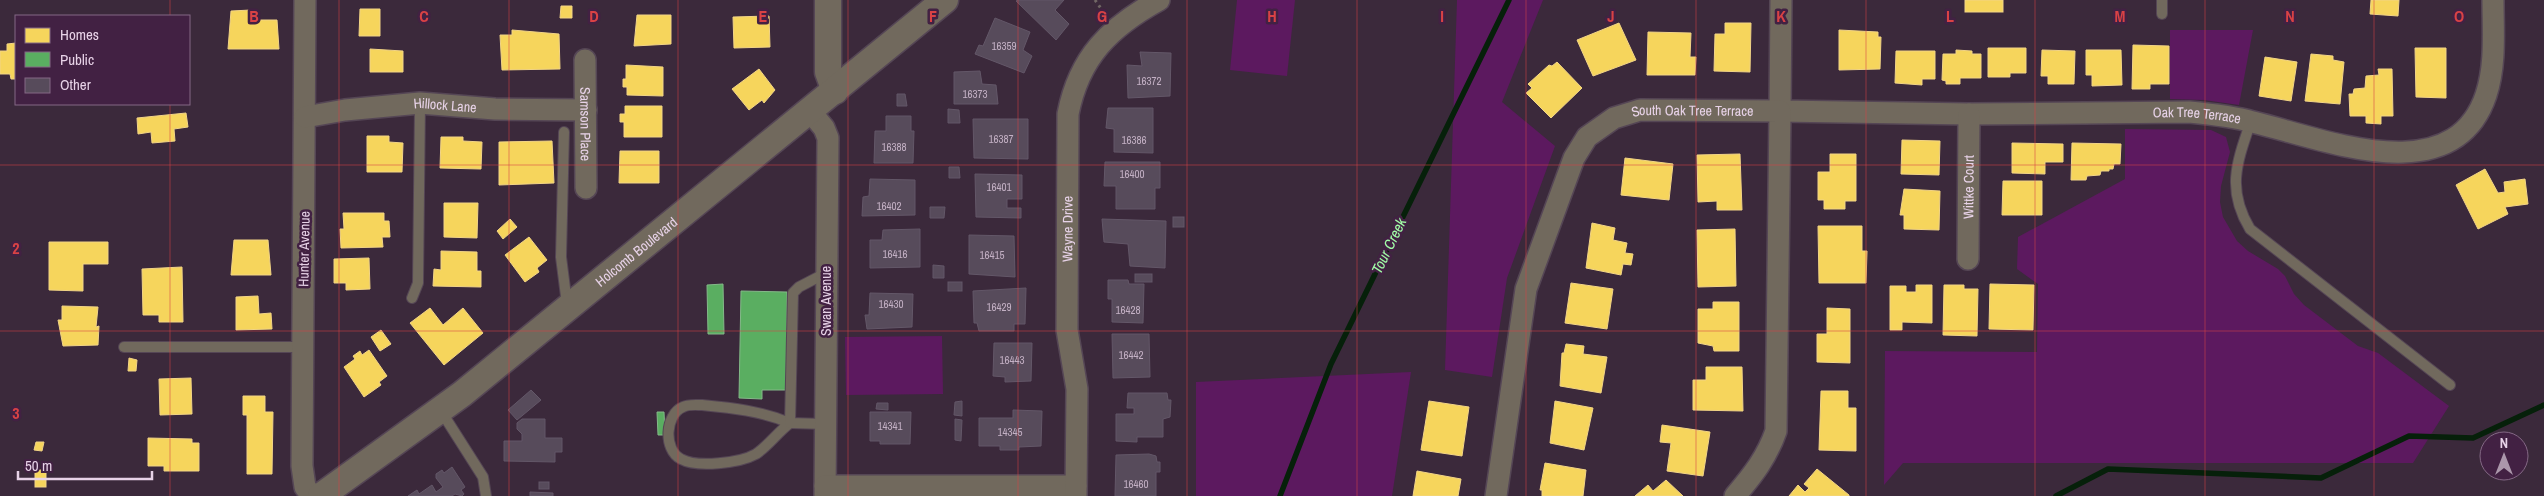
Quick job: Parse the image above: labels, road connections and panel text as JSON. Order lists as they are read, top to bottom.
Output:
{
  "streets": {
    "street": [
      "Hillock Lane",
      "South Oak Tree Terrace",
      "Oak Tree Terrace",
      "Samson Place",
      "Wittke Court",
      "Wayne Drive",
      "Hunter Avenue",
      "Holcomb Boulevard",
      "Swan Avenue"
    ]
  },
  "crossings": [
    ["Hillock Lane", "Samson Place"],
    ["Hillock Lane", "Hunter Avenue"],
    ["South Oak Tree Terrace", "Oak Tree Terrace"],
    ["Oak Tree Terrace", "Wittke Court"],
    ["Holcomb Boulevard", "Swan Avenue"]
  ],
  "water": ["Tour Creek"],
  "house_numbers": [
    "16359",
    "16372",
    "16373",
    "16387",
    "16386",
    "16388",
    "16400",
    "16401",
    "16402",
    "16416",
    "16415",
    "16430",
    "16429",
    "16428",
    "16442",
    "16443",
    "14341",
    "14345",
    "16460"
  ],
  "legend": ["Homes", "Public", "Other"],
  "scale_bar": "50 m",
  "north": "top",
  "grid": {
    "columns": [
      "B",
      "C",
      "D",
      "E",
      "F",
      "G",
      "H",
      "I",
      "J",
      "K",
      "L",
      "M",
      "N",
      "O"
    ],
    "rows": ["2", "3"]
  }
}
